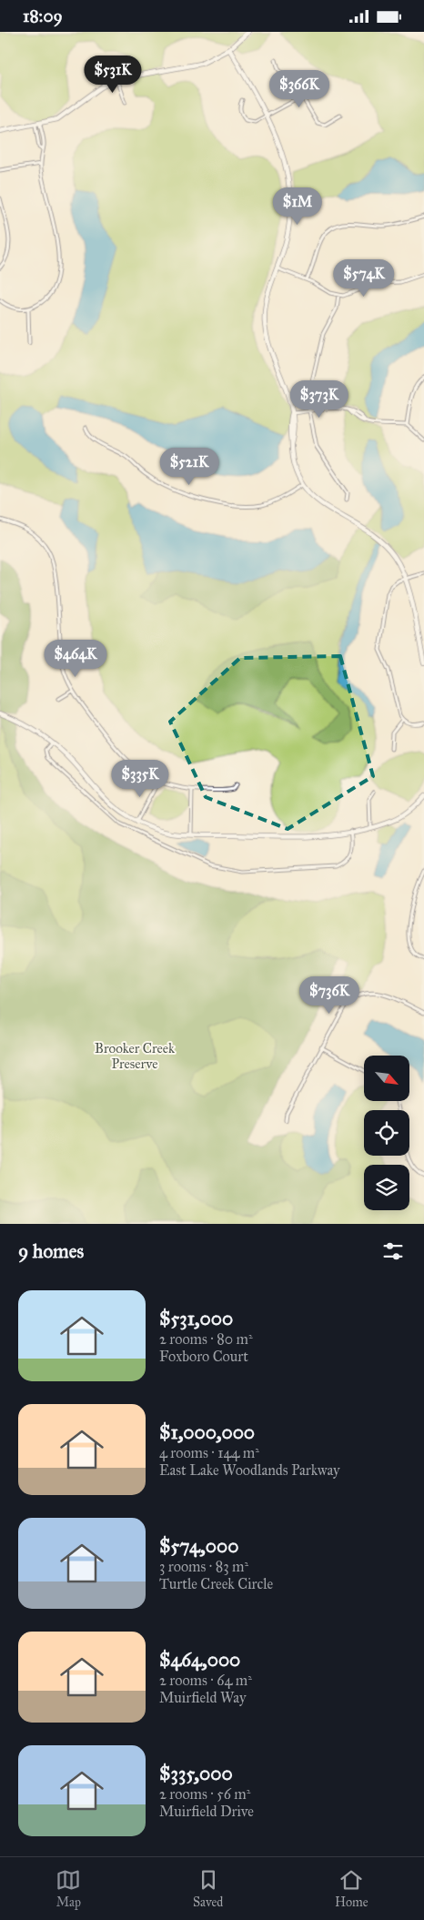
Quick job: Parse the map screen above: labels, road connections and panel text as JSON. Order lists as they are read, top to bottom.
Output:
{
  "parks": ["Brooker Creek Preserve"],
  "north": "bottom right",
  "page": {
    "status": "18:09",
    "price": [
      "$531K",
      "$366K",
      "$1M",
      "$574K",
      "$373K",
      "$521K",
      "$464K",
      "$335K",
      "$736K"
    ],
    "heading": "9 homes",
    "list": [
      {
        "name": "$531,000",
        "note": "2 rooms · 80 m² · Foxboro Court"
      },
      {
        "name": "$1,000,000",
        "note": "4 rooms · 144 m² · East Lake Woodlands Parkway"
      },
      {
        "name": "$574,000",
        "note": "3 rooms · 83 m² · Turtle Creek Circle"
      },
      {
        "name": "$464,000",
        "note": "2 rooms · 64 m² · Muirfield Way"
      },
      {
        "name": "$335,000",
        "note": "2 rooms · 56 m² · Muirfield Drive"
      }
    ],
    "tabs": ["Map", "Saved", "Home"]
  }
}
